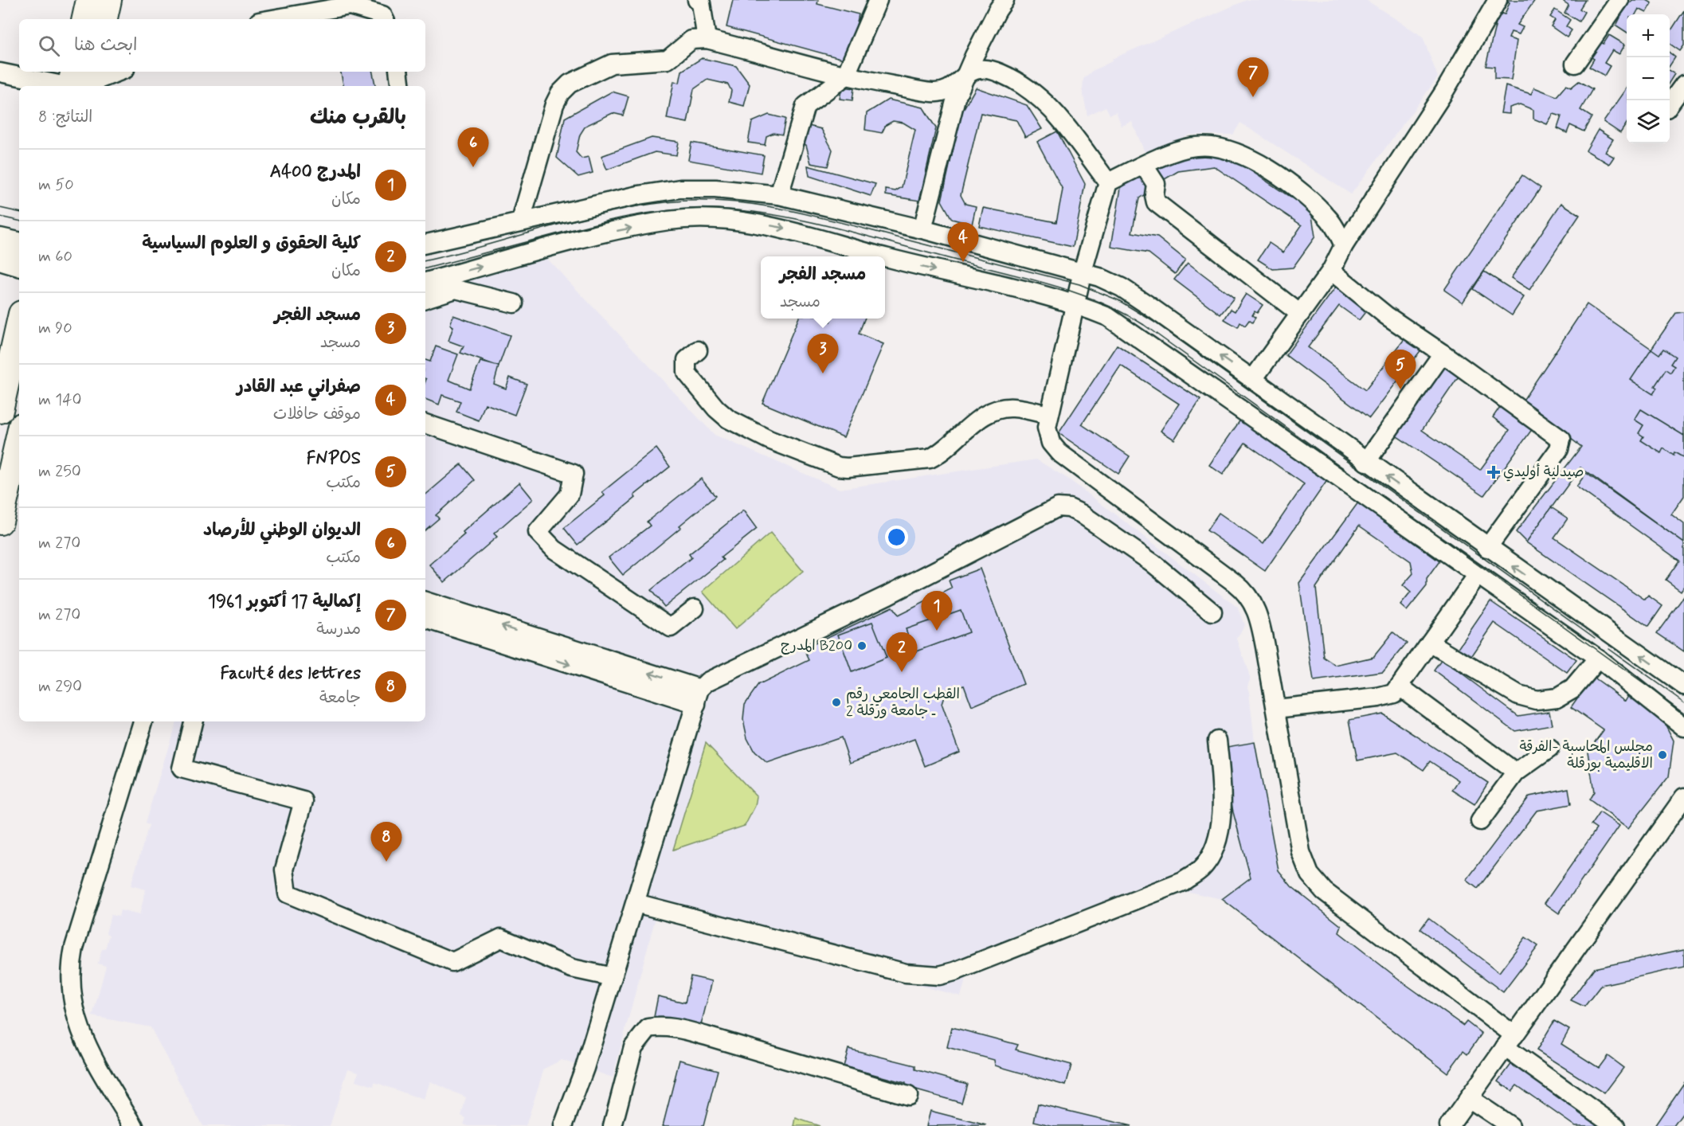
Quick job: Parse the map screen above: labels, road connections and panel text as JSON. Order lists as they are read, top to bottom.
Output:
{
  "places": {
    "health": ["صيدلية أوليدي"],
    "other": ["المدرج B200", "القطب الجامعي رقم 2 ـ جامعة ورقلة", "مجلس المحاسبة -الفرقة الاقليمية بورقلة"]
  },
  "page": {
    "map_buttons": ["+", "−"],
    "search": "ابحث هنا",
    "pins": [
      "7",
      "6",
      "4",
      "3",
      "5",
      "1",
      "2",
      "8"
    ],
    "heading": ["بالقرب منك", "النتائج: 8"],
    "list": [
      {
        "mark": "1",
        "name": "المدرج A400",
        "note": "مكان",
        "value": "50 m"
      },
      {
        "mark": "2",
        "name": "كلية الحقوق و العلوم السياسية",
        "note": "مكان",
        "value": "60 m"
      },
      {
        "mark": "3",
        "name": "مسجد الفجر",
        "note": "مسجد",
        "value": "90 m"
      },
      {
        "mark": "4",
        "name": "صفراني عبد القادر",
        "note": "موقف حافلات",
        "value": "140 m"
      },
      {
        "mark": "5",
        "name": "FNPOS",
        "note": "مكتب",
        "value": "250 m"
      },
      {
        "mark": "6",
        "name": "الديوان الوطني للأرصاد",
        "note": "مكتب",
        "value": "270 m"
      },
      {
        "mark": "7",
        "name": "إكمالية 17 أكتوبر 1961",
        "note": "مدرسة",
        "value": "270 m"
      },
      {
        "mark": "8",
        "name": "Faculté des lettres",
        "note": "جامعة",
        "value": "290 m"
      }
    ],
    "popup": ["مسجد الفجر", "مسجد"]
  }
}
